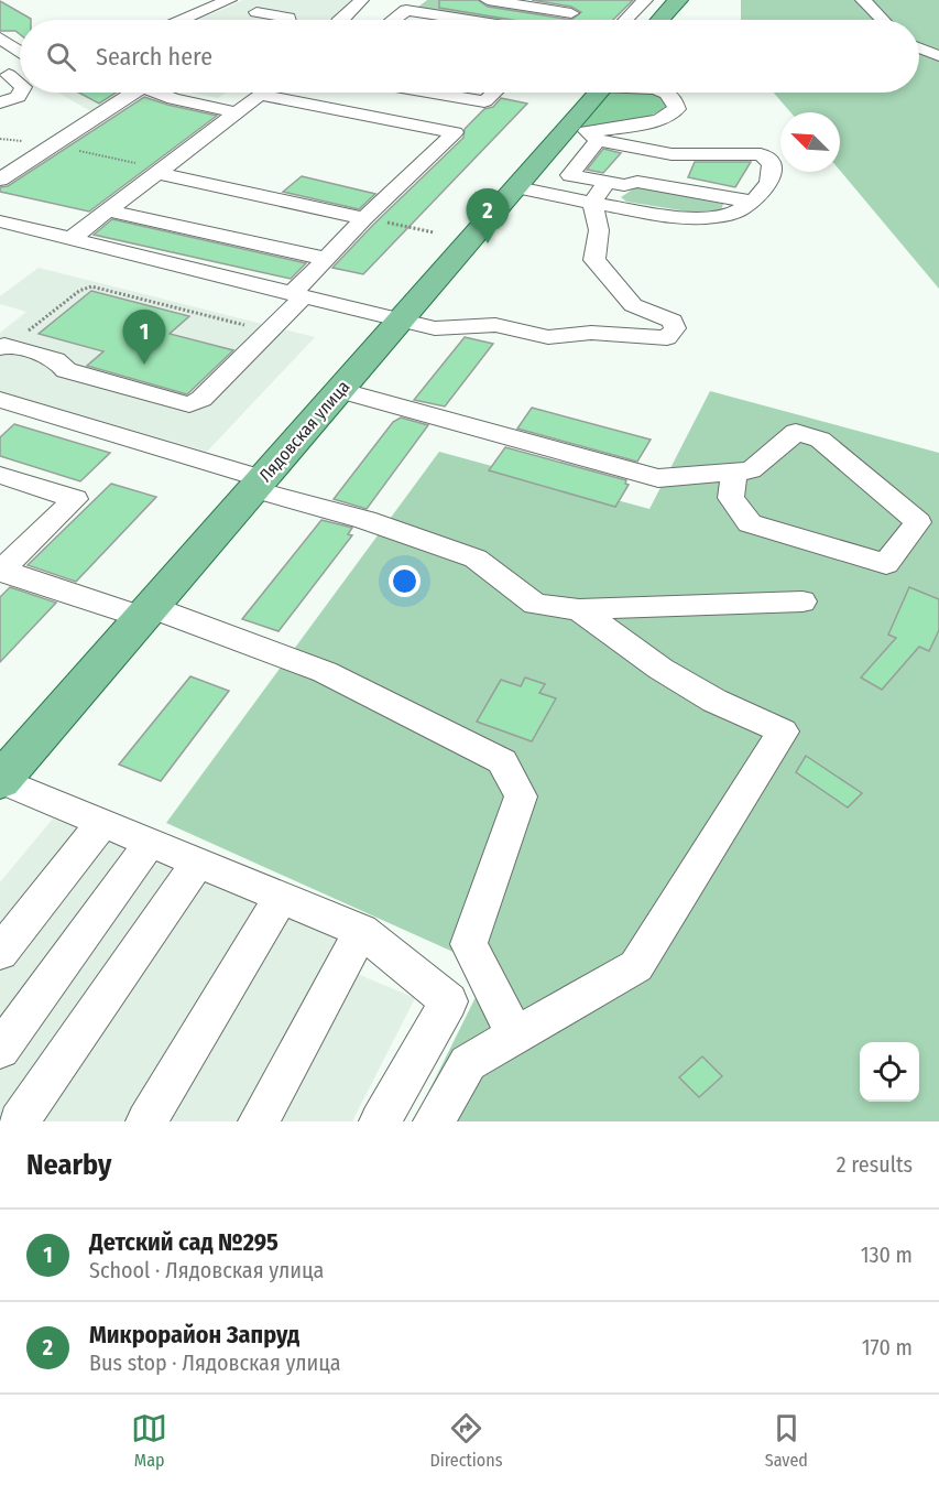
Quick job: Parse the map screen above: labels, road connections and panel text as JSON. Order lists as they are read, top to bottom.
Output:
{
  "streets": {
    "main road": ["Лядовская улица"]
  },
  "north": "top left",
  "page": {
    "search": "Search here",
    "pins": ["2", "1"],
    "heading": ["Nearby", "2 results"],
    "list": [
      {
        "mark": "1",
        "name": "Детский сад №295",
        "note": "School · Лядовская улица",
        "value": "130 m"
      },
      {
        "mark": "2",
        "name": "Микрорайон Запруд",
        "note": "Bus stop · Лядовская улица",
        "value": "170 m"
      }
    ],
    "nav": ["Map", "Directions", "Saved"]
  }
}
